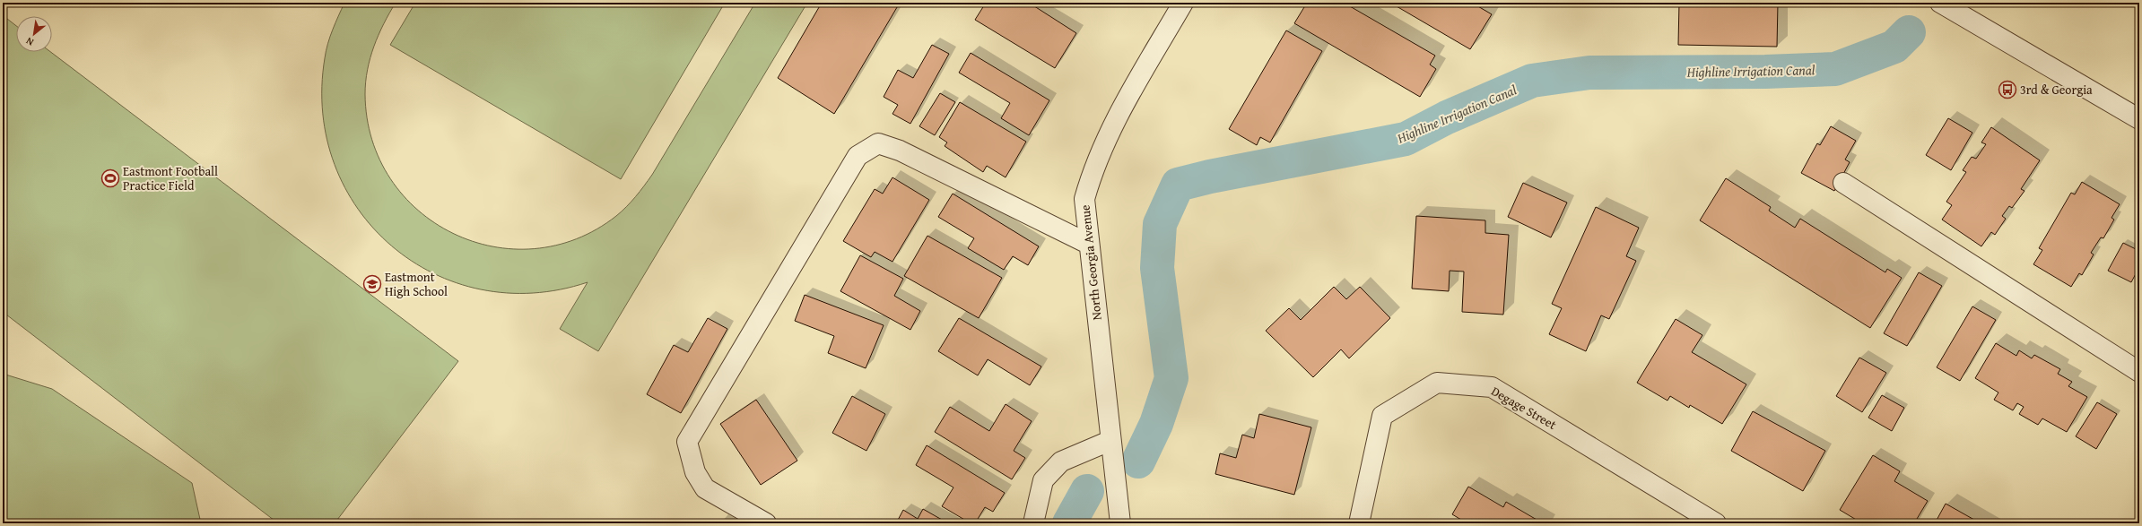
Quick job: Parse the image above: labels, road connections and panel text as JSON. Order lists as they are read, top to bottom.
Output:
{
  "streets": {
    "street": ["North Georgia Avenue", "Degage Street"]
  },
  "water": ["Highline Irrigation Canal"],
  "places": {
    "bus stop": ["3rd & Georgia"],
    "sports": ["Eastmont Football Practice Field"],
    "school or university": ["Eastmont High School"]
  },
  "north": "bottom left"
}
